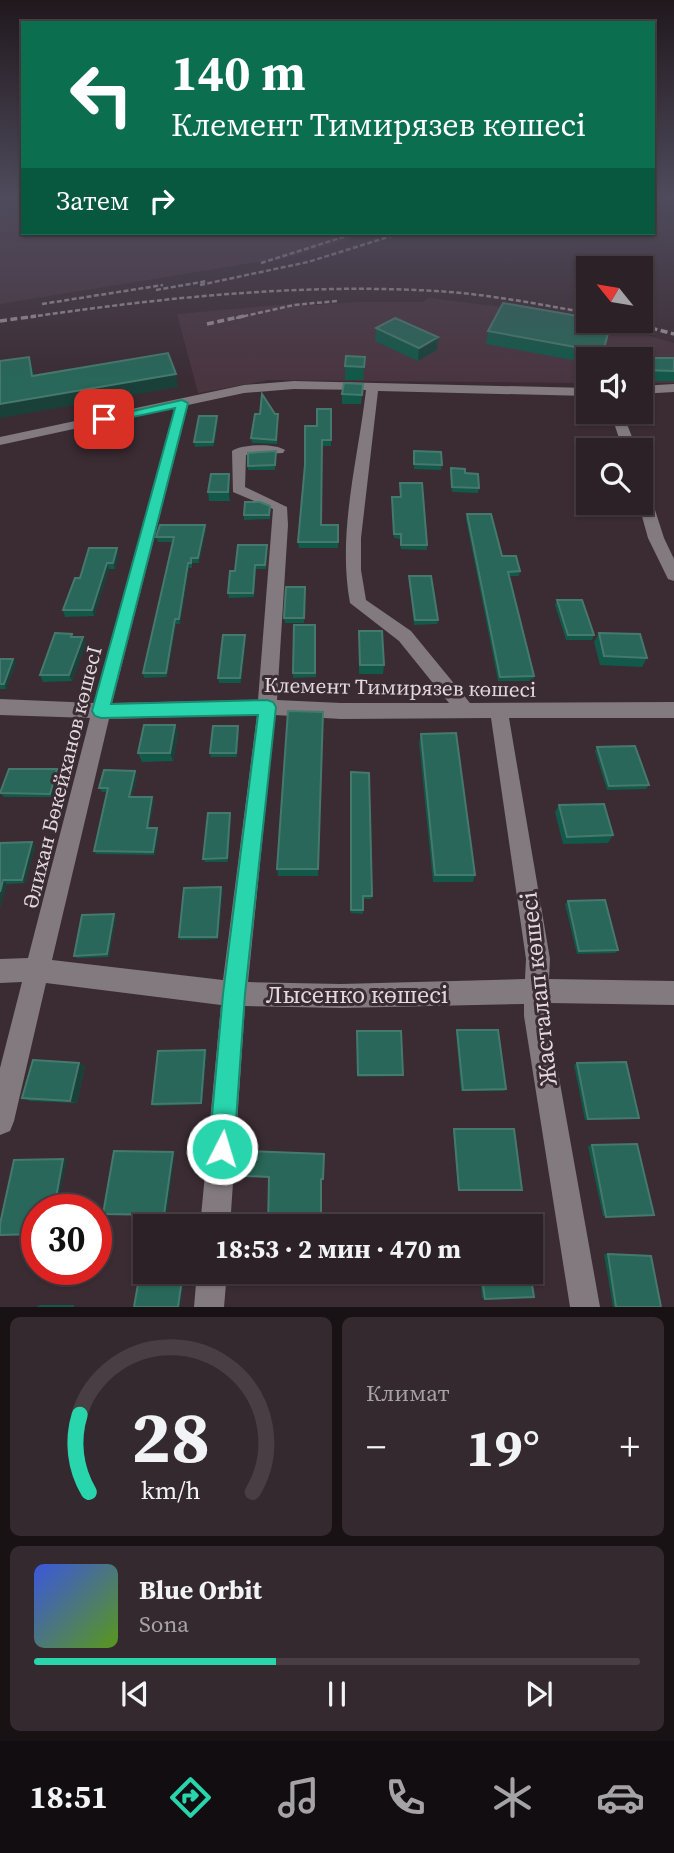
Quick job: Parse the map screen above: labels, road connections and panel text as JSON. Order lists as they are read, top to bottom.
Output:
{
  "streets": {
    "street": [
      "Клемент Тимирязев көшесі",
      "Әлихан Бөкейханов көшесI",
      "Жасталап көшесі",
      "Лысенко көшесі"
    ]
  },
  "crossings": [
    ["Клемент Тимирязев көшесі", "Әлихан Бөкейханов көшесI"],
    ["Клемент Тимирязев көшесі", "Жасталап көшесі"],
    ["Әлихан Бөкейханов көшесI", "Лысенко көшесі"],
    ["Жасталап көшесі", "Лысенко көшесі"]
  ],
  "north": "top left",
  "page": {
    "turn": ["140 m", "Клемент Тимирязев көшесі"],
    "then": "Затем",
    "limit": "30",
    "trip": "18:53 · 2 мин · 470 m",
    "tile": "Климат",
    "heat": ["−", "19°", "+"],
    "song": ["Blue Orbit", "Sona"],
    "tabs": "18:51",
    "gauge": ["28", "km/h"]
  }
}
